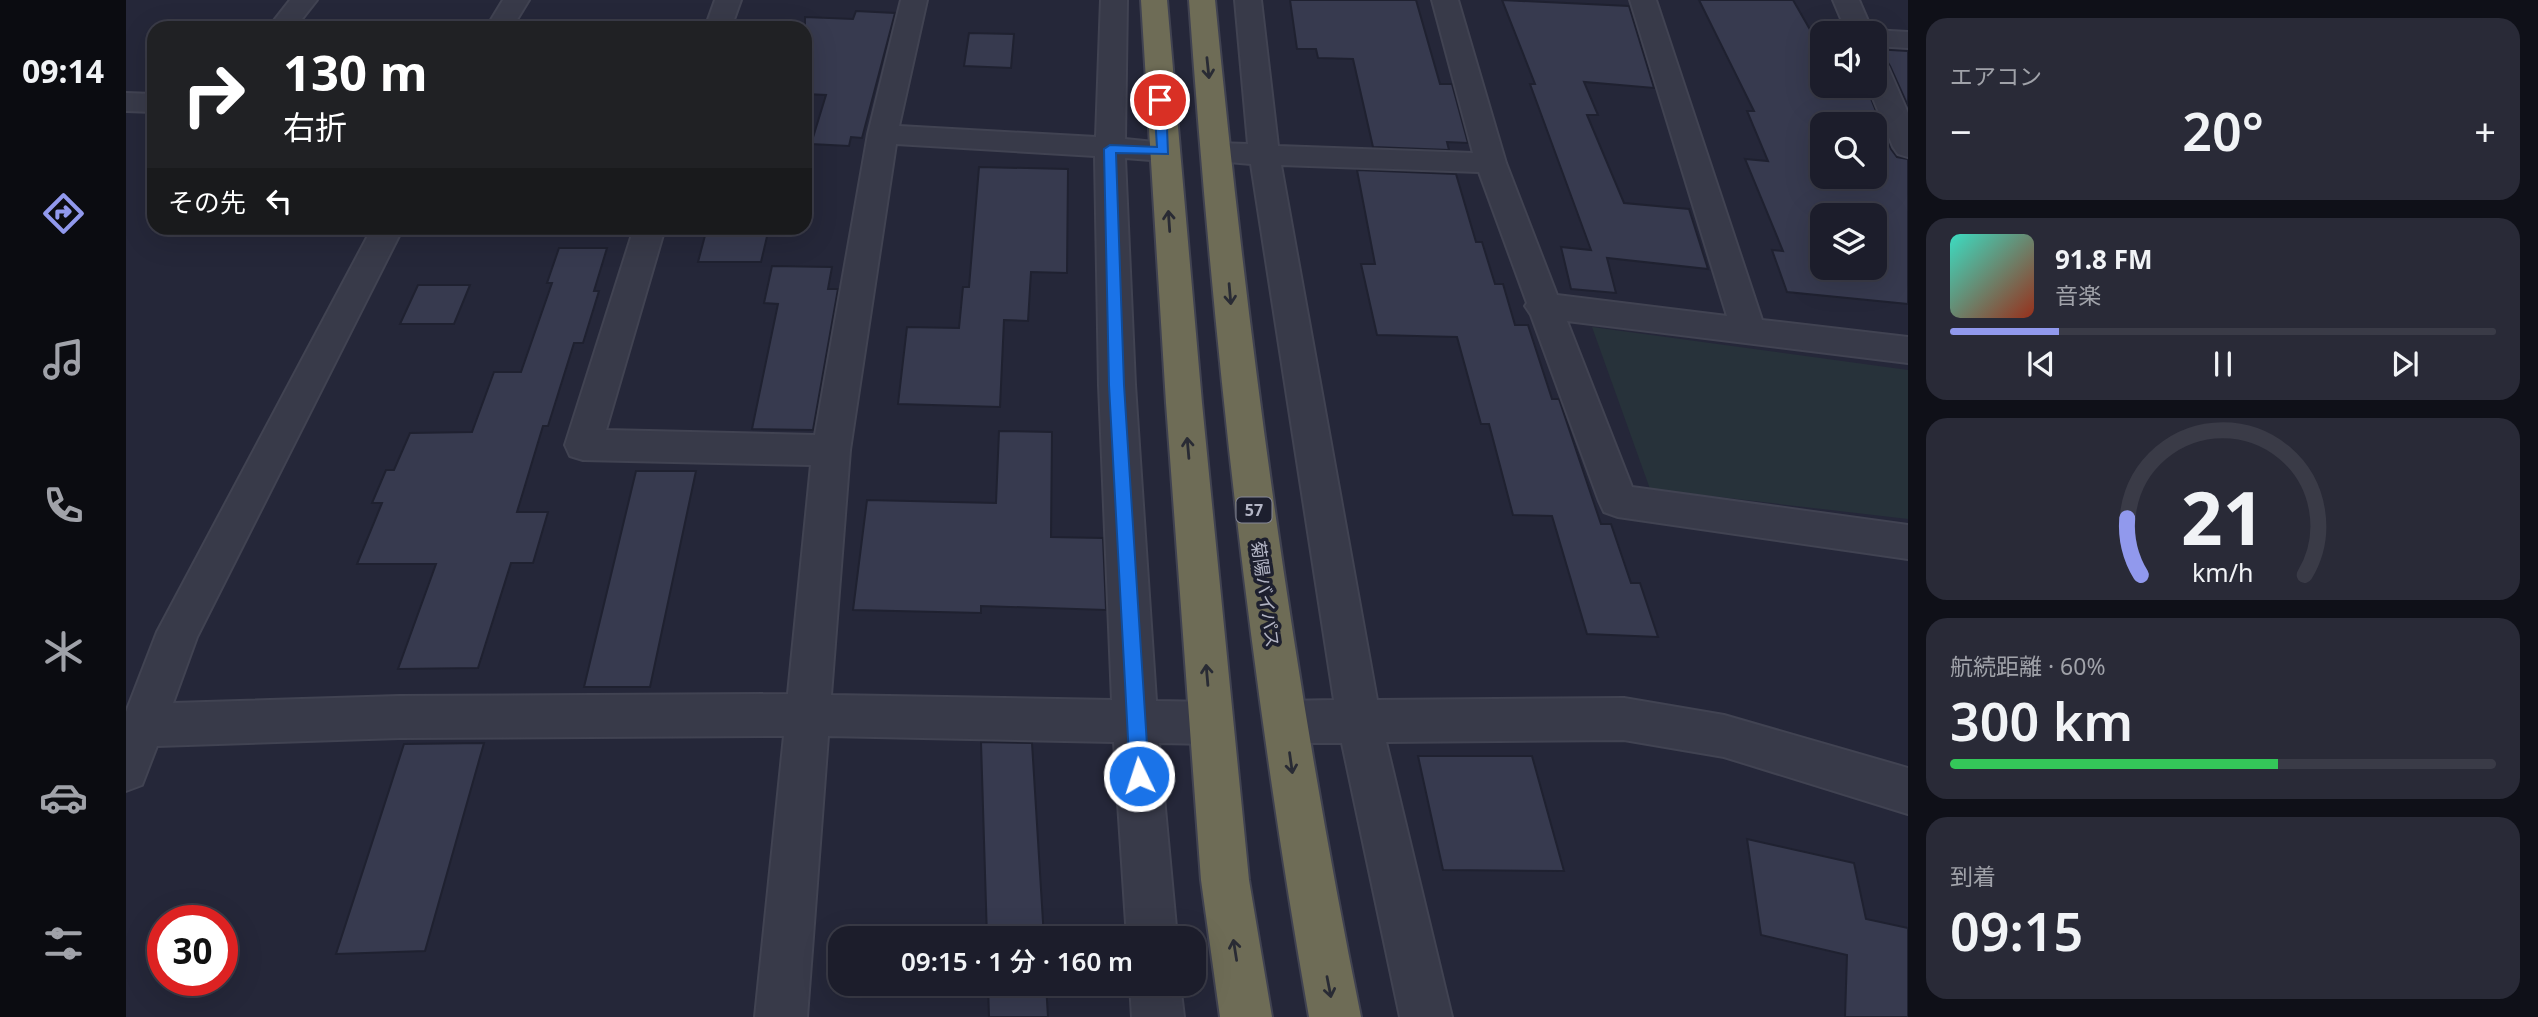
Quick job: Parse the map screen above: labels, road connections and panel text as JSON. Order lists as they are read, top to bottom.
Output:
{
  "streets": {
    "highway": ["57", "菊陽バイパス"]
  },
  "page": {
    "tabs": "09:14",
    "tile": [
      "エアコン",
      ["航続距離 · 60%", "300 km"],
      ["到着", "09:15"]
    ],
    "turn": ["130 m", "右折"],
    "heat": ["−", "20°", "+"],
    "then": "その先",
    "song": ["91.8 FM", "音楽"],
    "limit": "30",
    "trip": "09:15 · 1 分 · 160 m",
    "gauge": ["21", "km/h"]
  }
}
